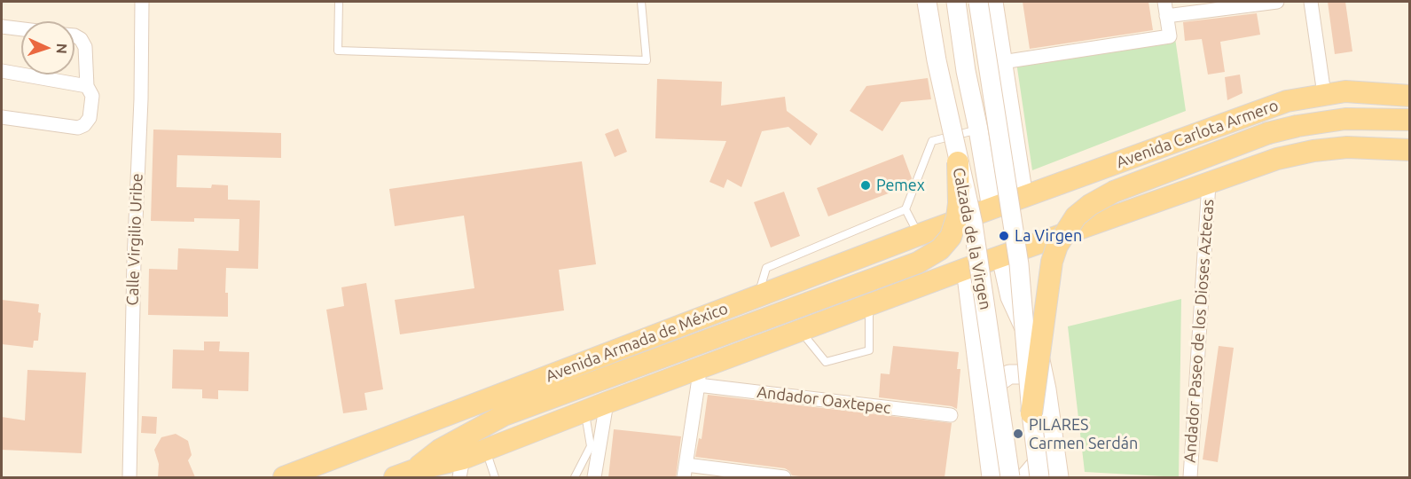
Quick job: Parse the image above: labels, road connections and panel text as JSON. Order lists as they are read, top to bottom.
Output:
{
  "streets": {
    "main road": ["Avenida Carlota Armero", "Avenida Armada de México"],
    "street": [
      "Calzada de la Virgen",
      "Calle Virgilio Uribe",
      "Andador Paseo de los Dioses Aztecas",
      "Andador Oaxtepec"
    ]
  },
  "crossings": [
    ["Avenida Carlota Armero", "Avenida Armada de México"]
  ],
  "places": ["Pemex", "La Virgen", "PILARES Carmen Serdán"],
  "north": "right"
}
